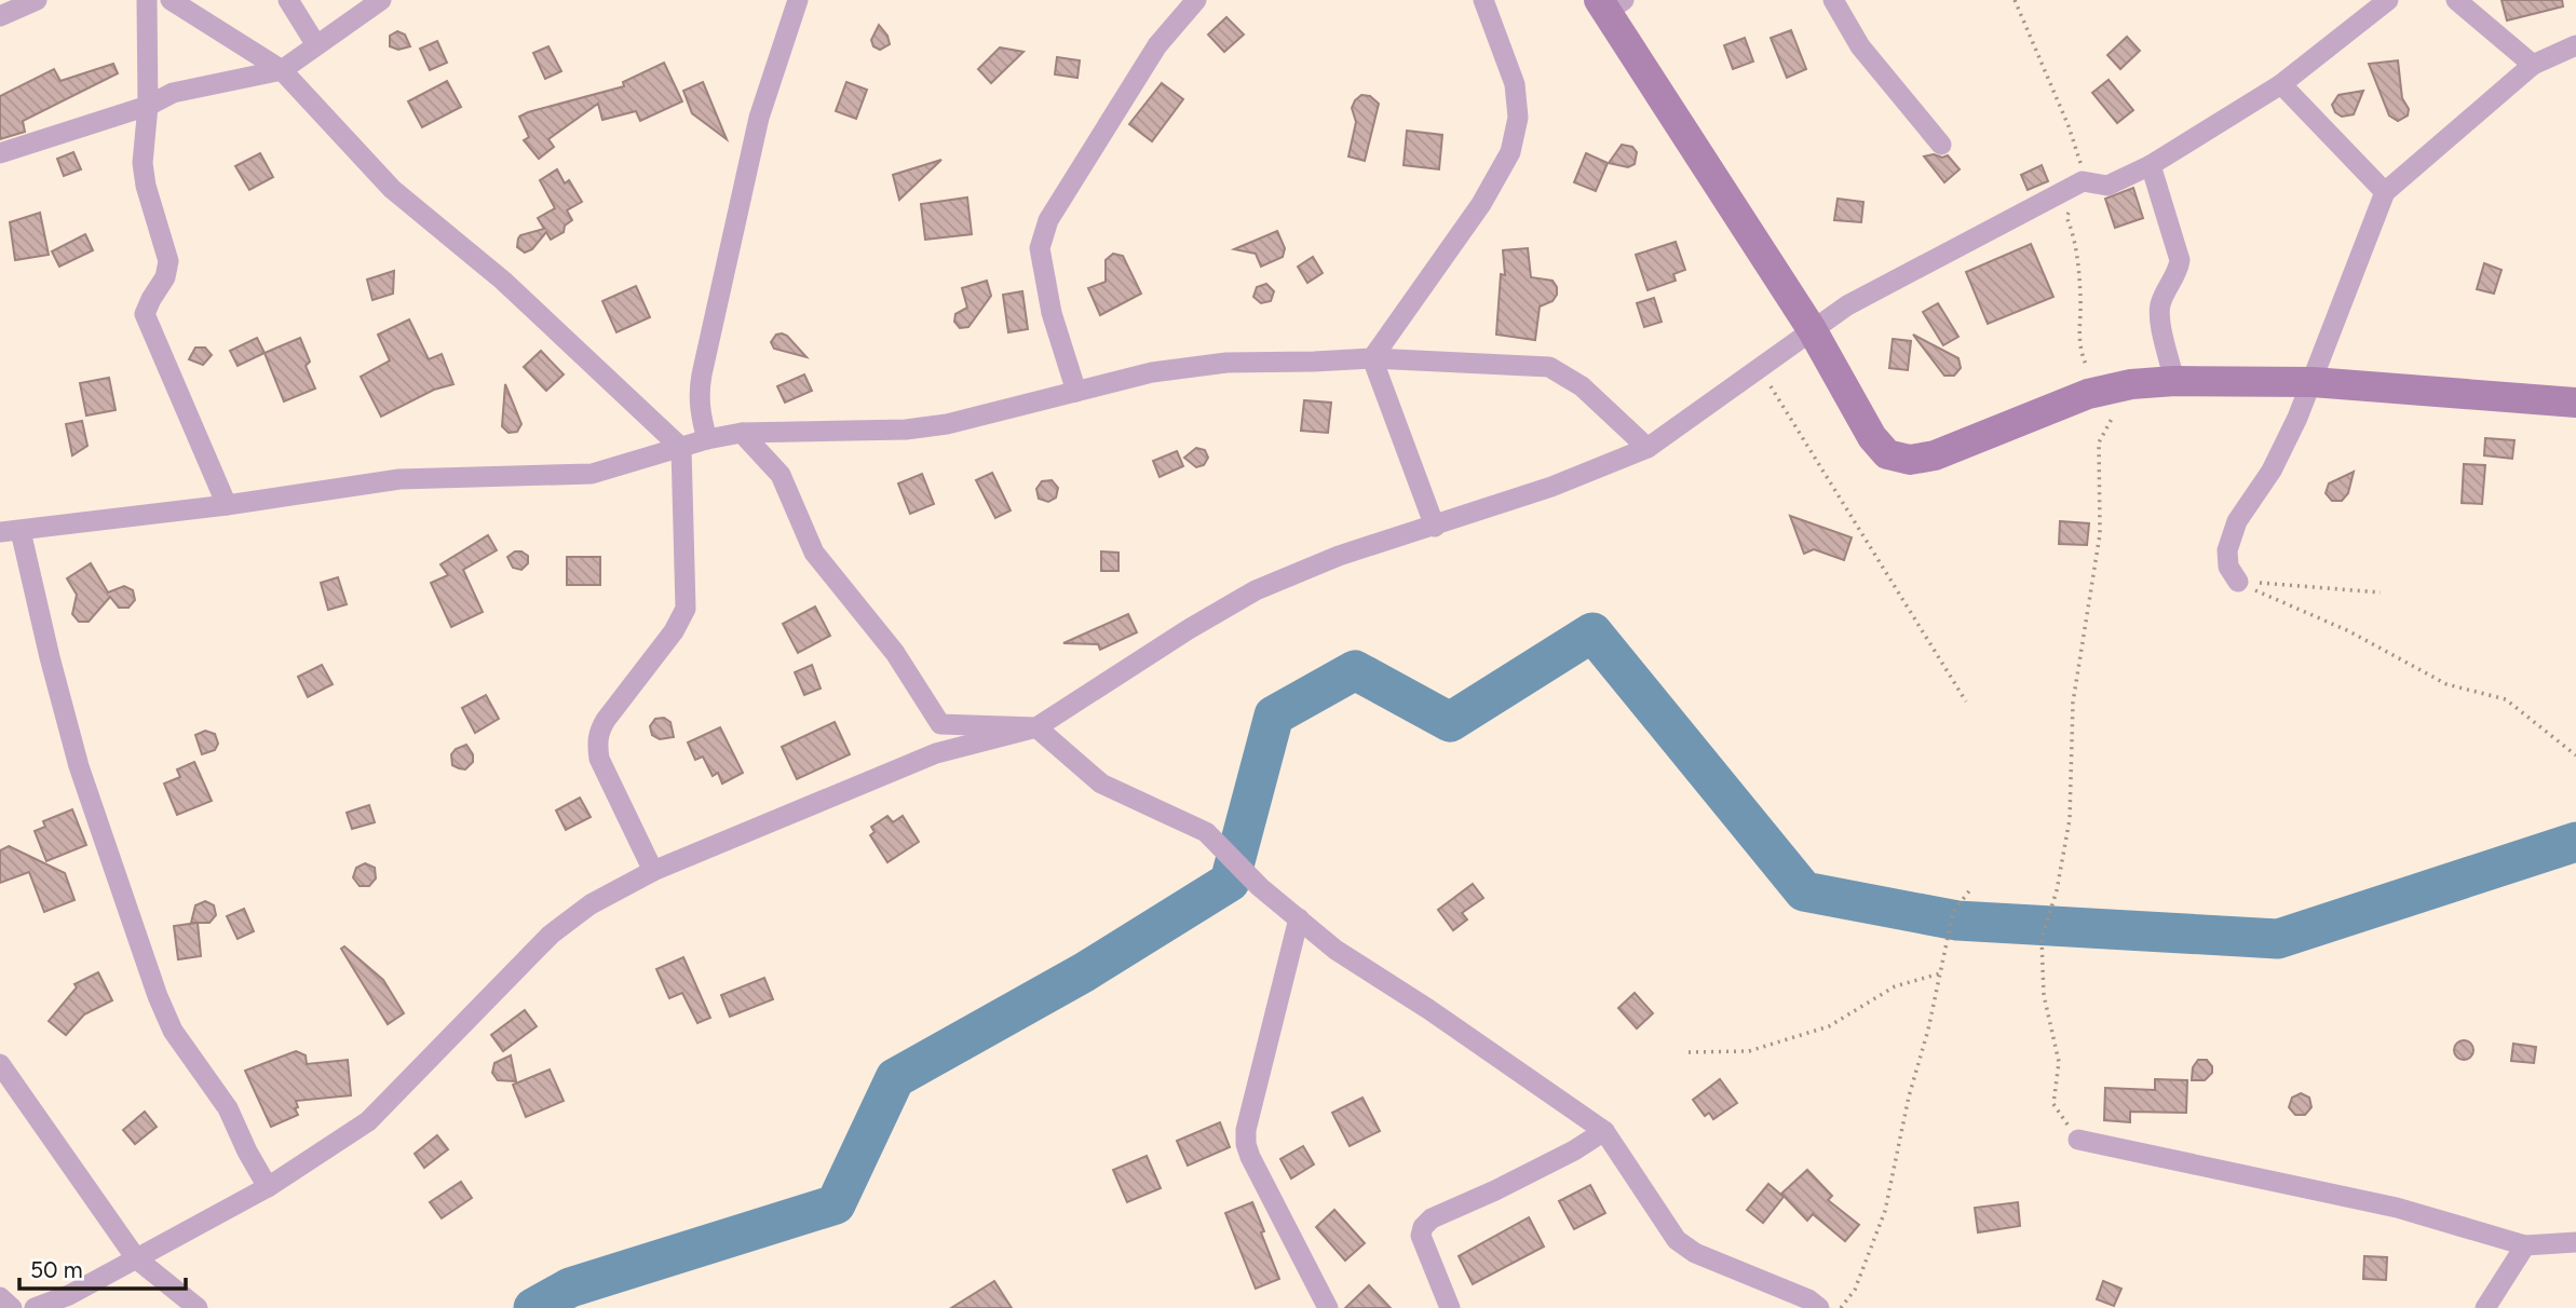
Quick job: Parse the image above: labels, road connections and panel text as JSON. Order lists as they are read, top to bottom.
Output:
{
  "scale_bar": "50 m"
}
